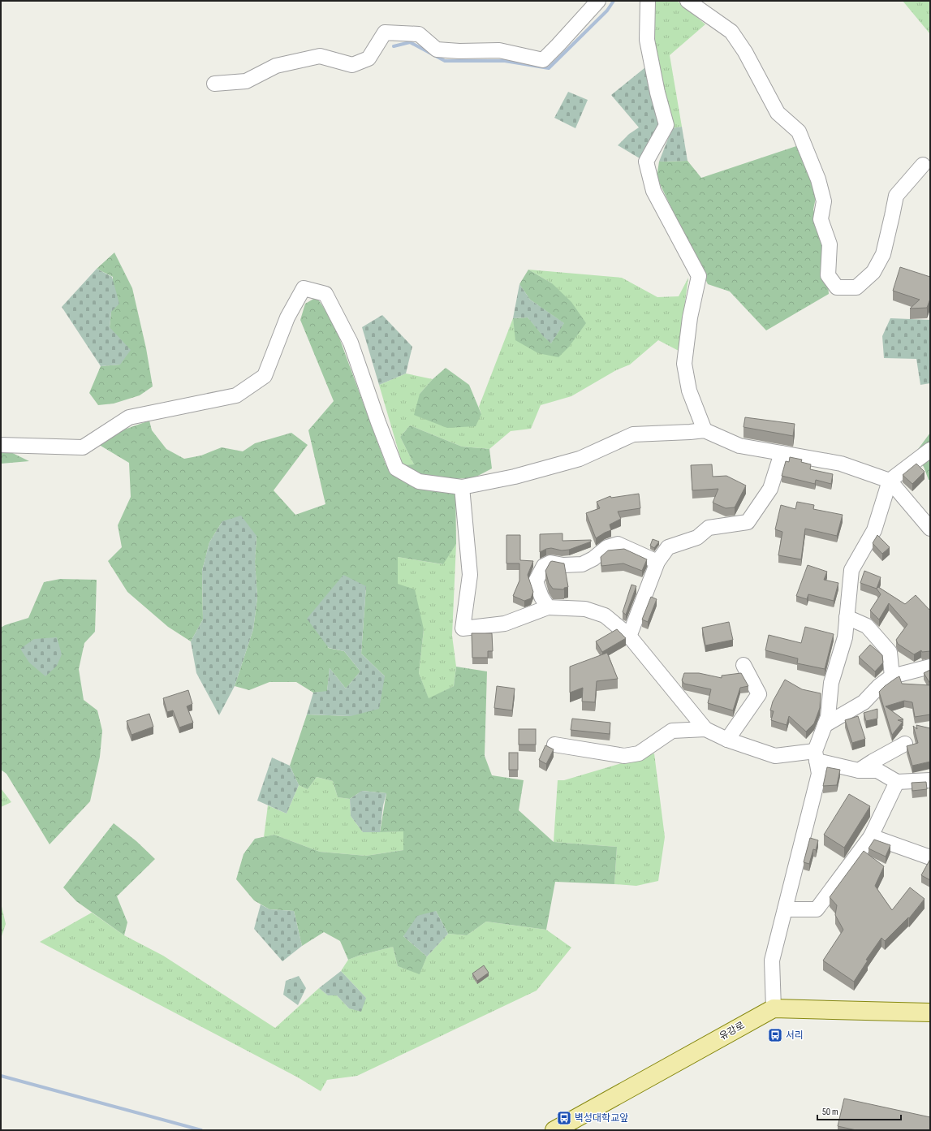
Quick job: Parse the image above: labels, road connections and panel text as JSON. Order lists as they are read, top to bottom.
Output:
{
  "streets": {
    "main road": ["유강로"]
  },
  "places": {
    "bus stop": ["서리", "벽성대학교앞"]
  },
  "scale_bar": "50 m"
}
